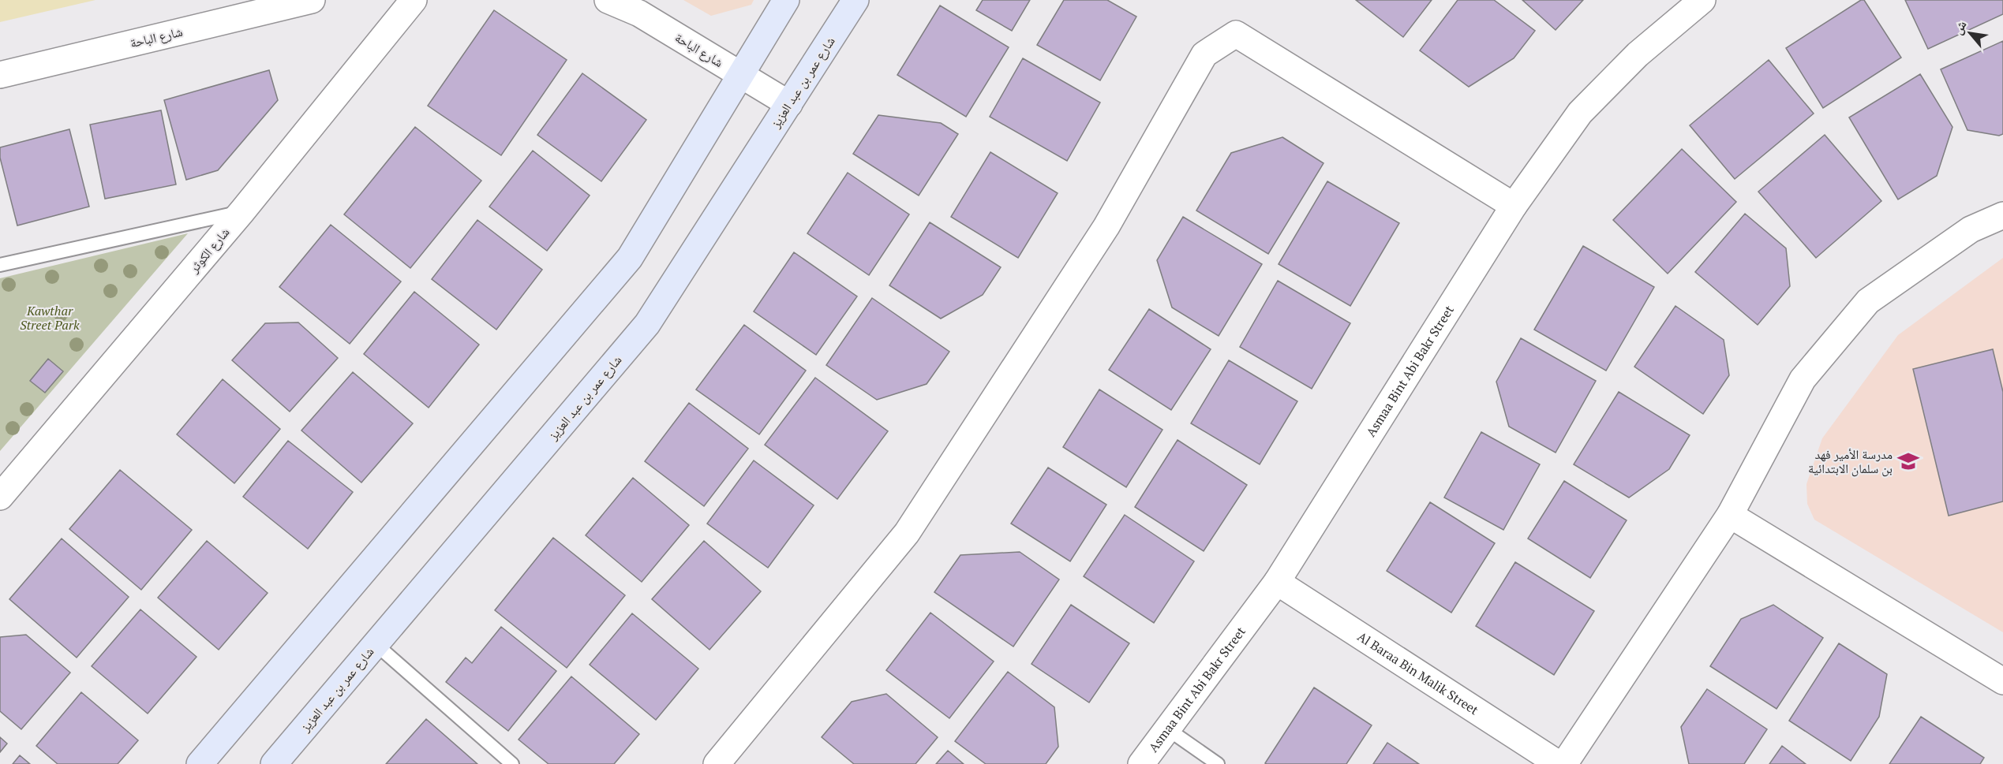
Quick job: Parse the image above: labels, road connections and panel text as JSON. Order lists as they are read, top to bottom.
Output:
{
  "streets": {
    "street": [
      "شارع الباحة",
      "شارع عمر بن عبد العزيز",
      "شارع الكوثر",
      "Asmaa Bint Abi Bakr Street",
      "Al Baraa Bin Malik Street"
    ]
  },
  "crossings": [
    ["شارع الباحة", "شارع عمر بن عبد العزيز"],
    ["Asmaa Bint Abi Bakr Street", "Al Baraa Bin Malik Street"]
  ],
  "parks": ["Kawthar Street Park"],
  "places": {
    "school or university": ["مدرسة الأمير فهد بن سلمان الابتدائية"]
  },
  "north": "top left"
}
